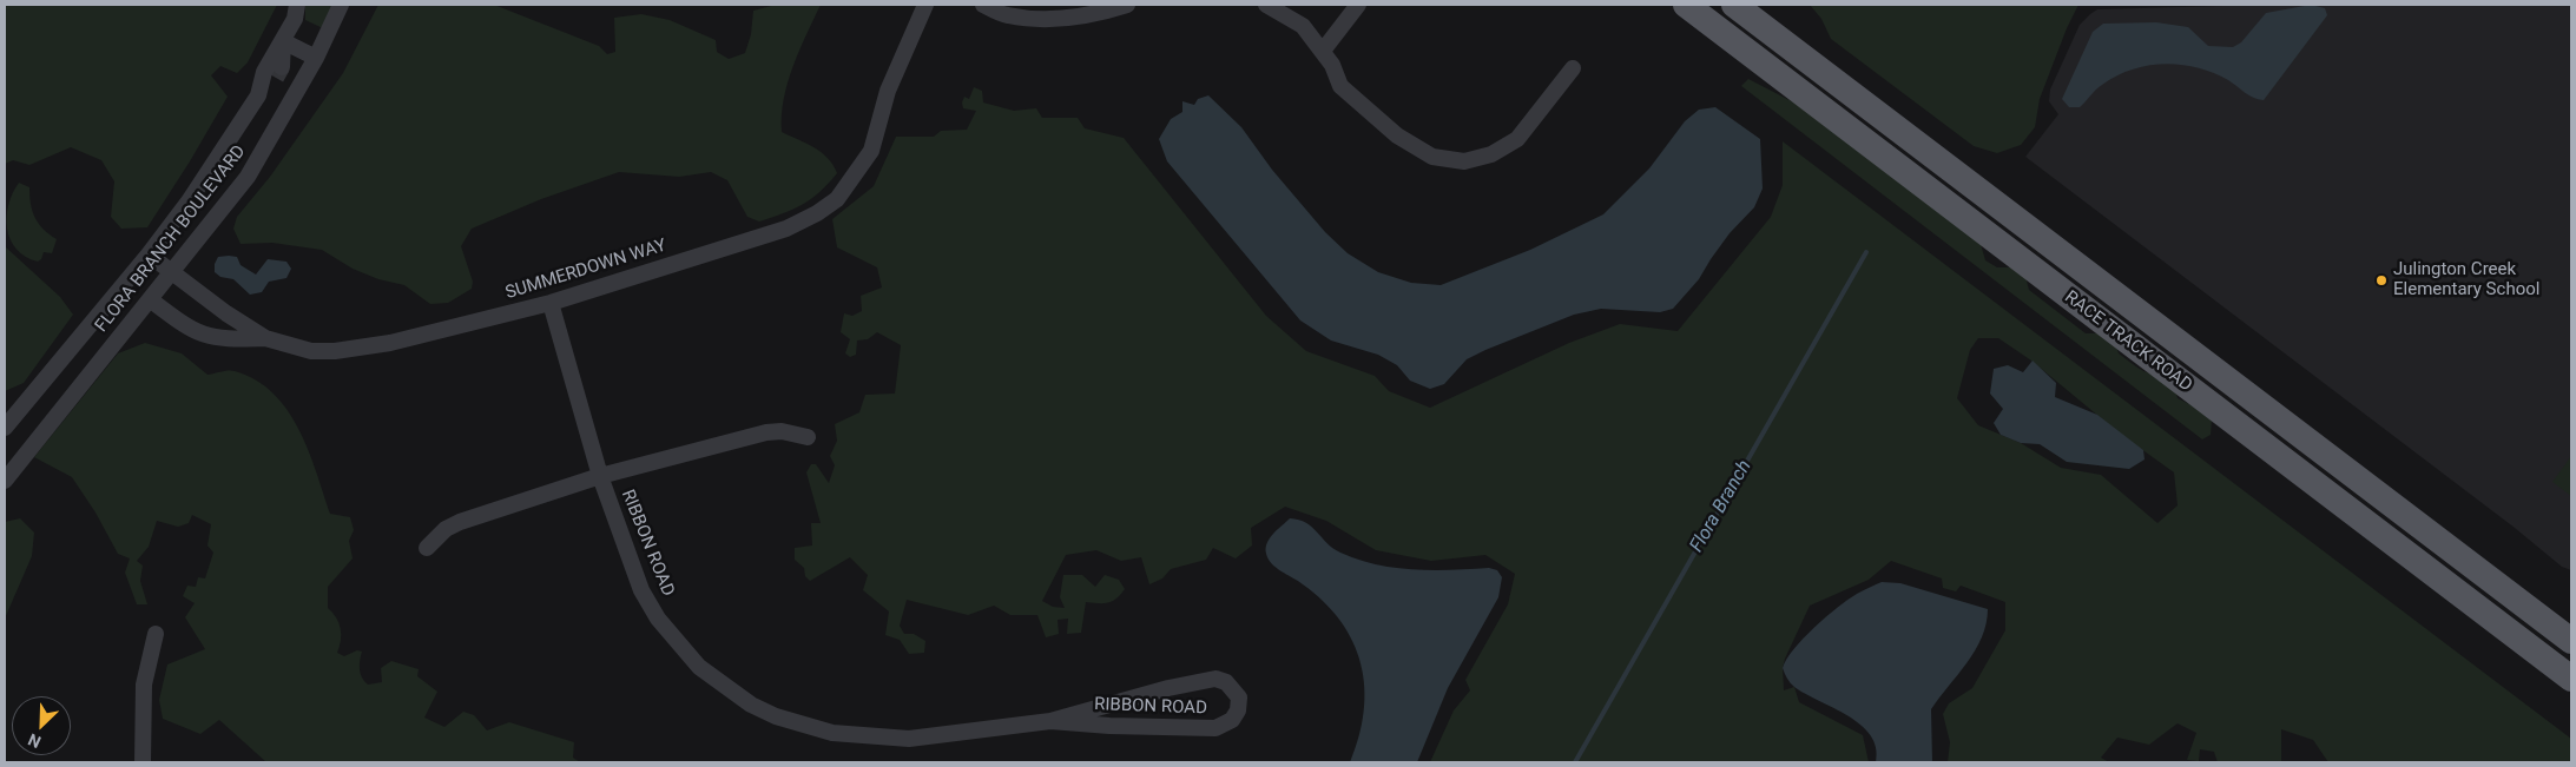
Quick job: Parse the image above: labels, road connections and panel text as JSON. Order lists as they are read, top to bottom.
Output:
{
  "streets": {
    "main road": ["RACE TRACK ROAD"],
    "street": ["FLORA BRANCH BOULEVARD", "SUMMERDOWN WAY", "RIBBON ROAD"]
  },
  "crossings": [
    ["FLORA BRANCH BOULEVARD", "SUMMERDOWN WAY"],
    ["SUMMERDOWN WAY", "RIBBON ROAD"]
  ],
  "water": ["Flora Branch"],
  "places": ["Julington Creek Elementary School"],
  "north": "bottom left"
}
